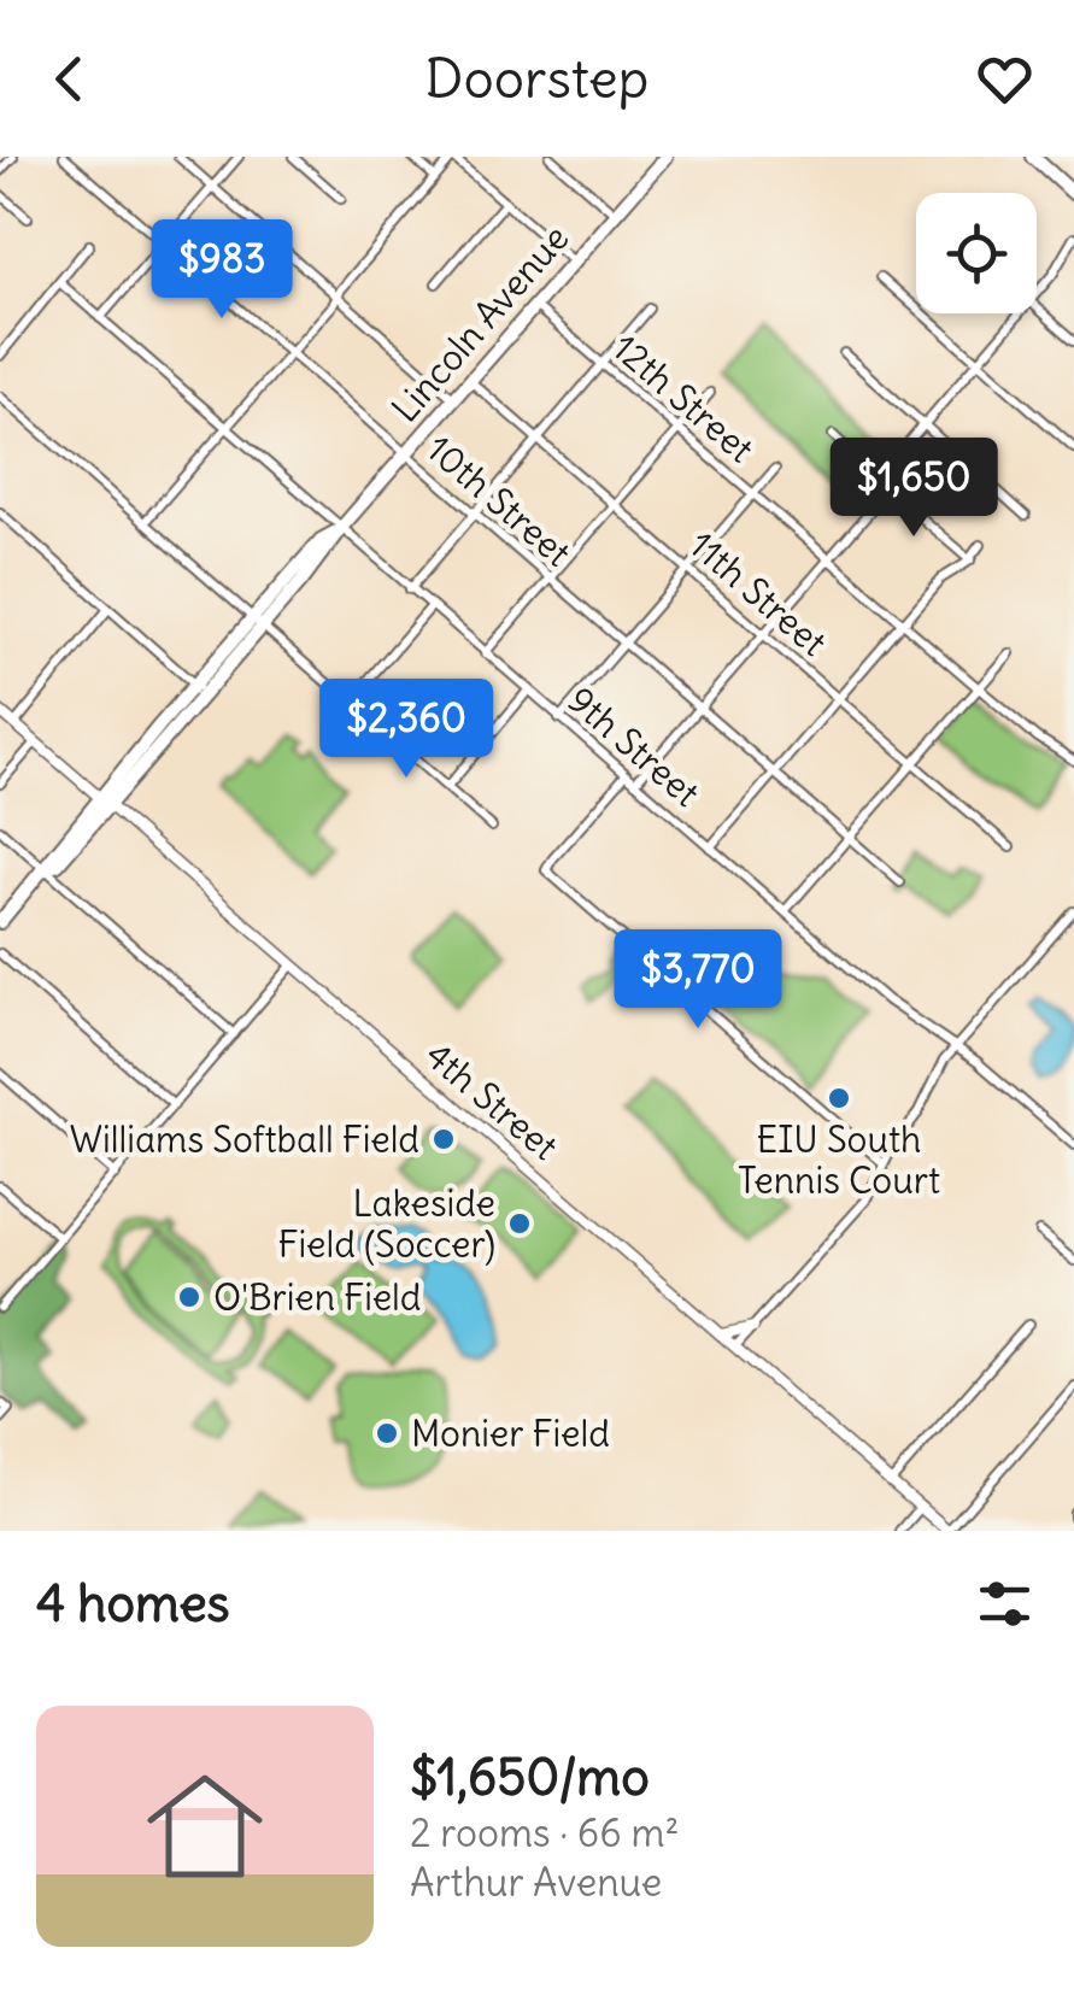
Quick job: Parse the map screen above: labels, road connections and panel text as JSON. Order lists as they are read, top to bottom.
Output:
{
  "streets": {
    "main road": ["Lincoln Avenue"],
    "street": [
      "12th Street",
      "10th Street",
      "11th Street",
      "9th Street",
      "4th Street"
    ]
  },
  "crossings": [
    ["Lincoln Avenue", "12th Street"],
    ["Lincoln Avenue", "10th Street"],
    ["Lincoln Avenue", "11th Street"],
    ["Lincoln Avenue", "9th Street"],
    ["Lincoln Avenue", "4th Street"]
  ],
  "places": [
    "EIU South Tennis Court",
    "Williams Softball Field",
    "Lakeside Field (Soccer)",
    "O'Brien Field",
    "Monier Field"
  ],
  "page": {
    "header": "Doorstep",
    "price": [
      "$983",
      "$1,650",
      "$2,360",
      "$3,770"
    ],
    "heading": "4 homes",
    "list": [
      {
        "name": "$1,650/mo",
        "note": "2 rooms · 66 m² · Arthur Avenue"
      }
    ]
  }
}
